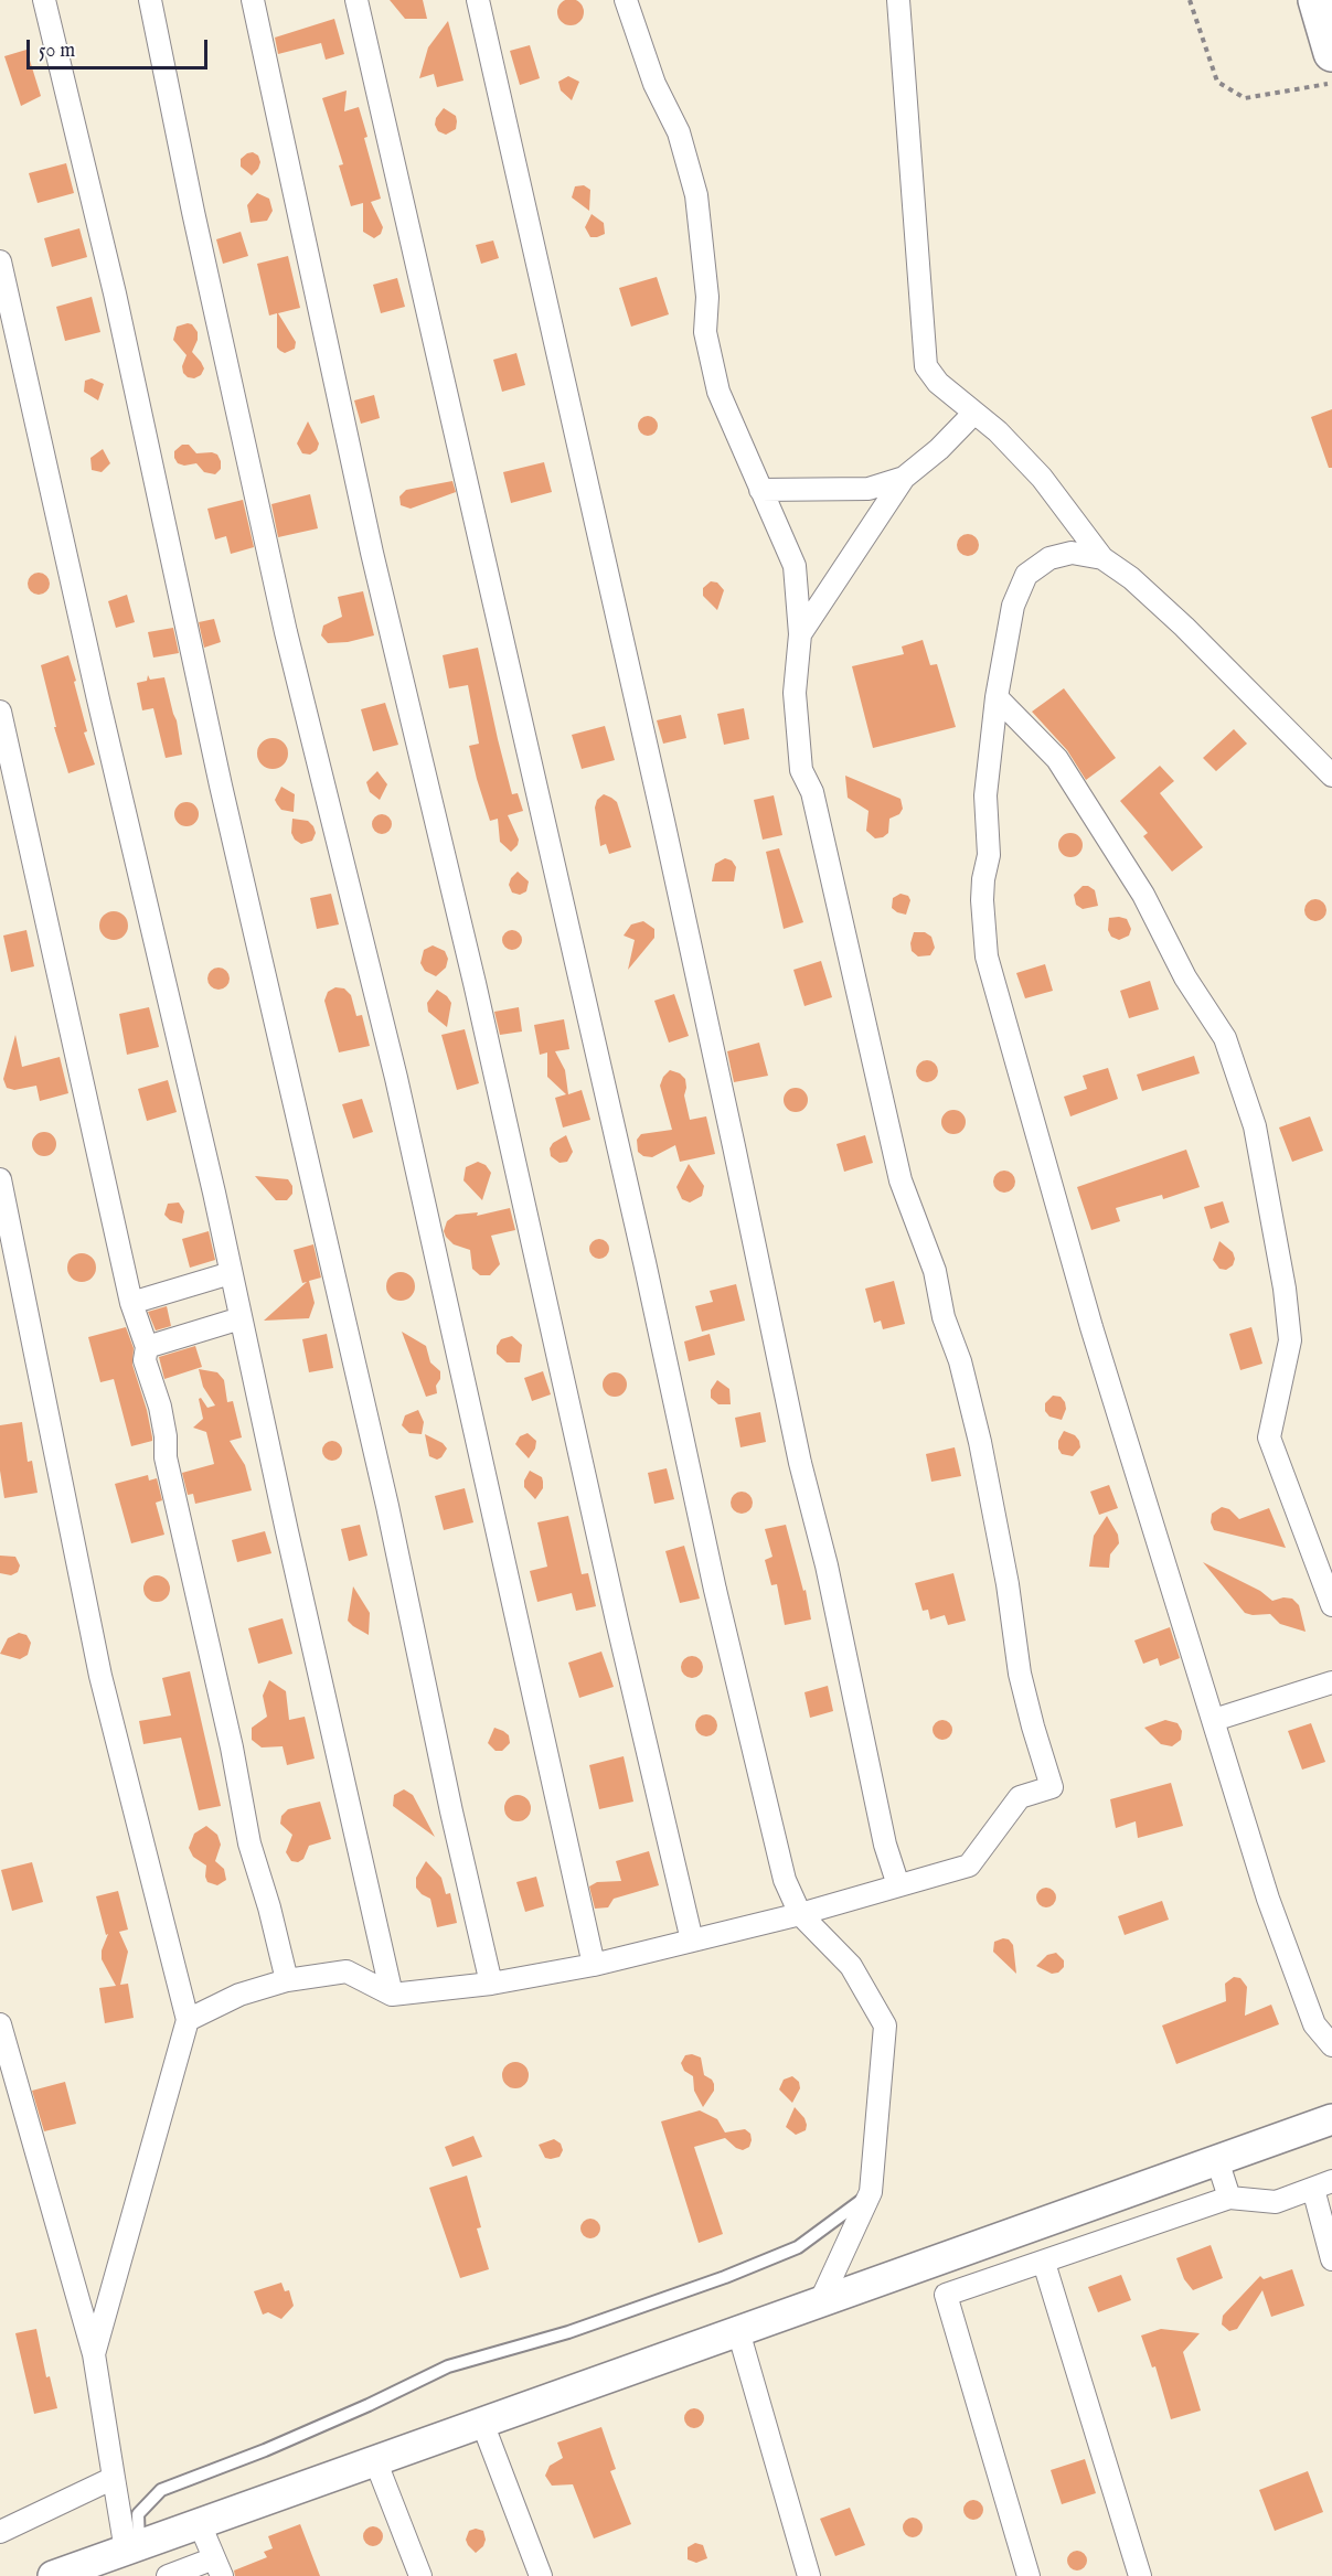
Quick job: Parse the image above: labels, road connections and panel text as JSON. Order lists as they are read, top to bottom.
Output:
{
  "scale_bar": "50 m"
}
